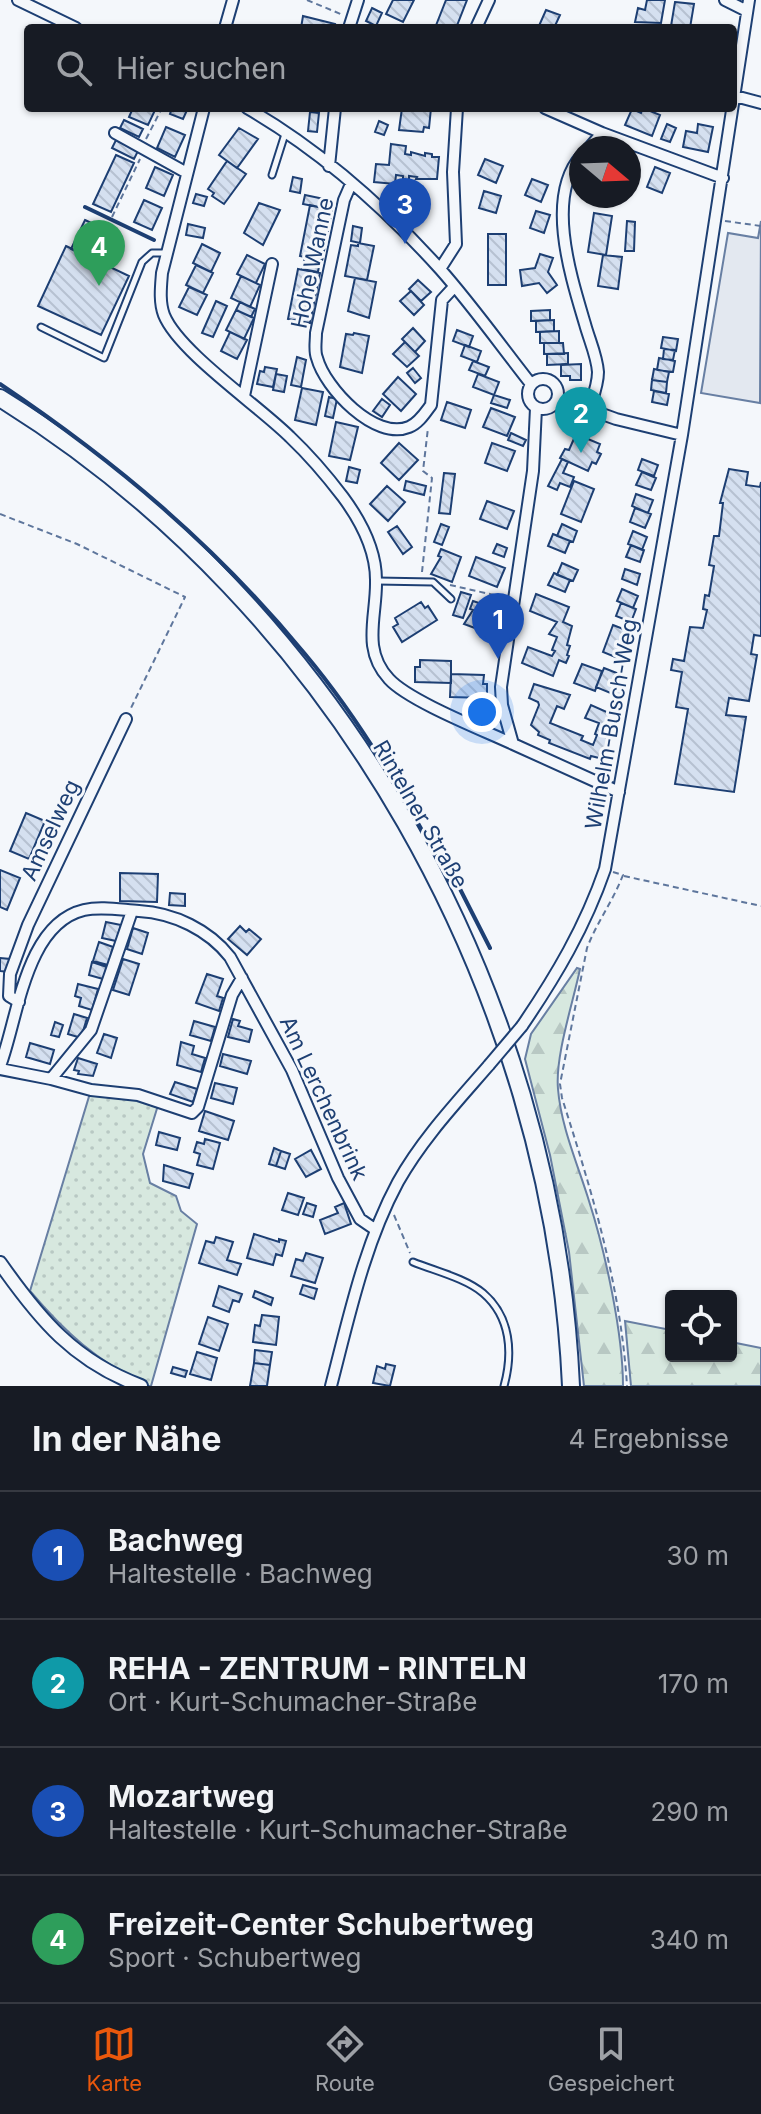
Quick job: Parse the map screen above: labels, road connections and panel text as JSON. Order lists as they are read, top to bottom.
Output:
{
  "streets": {
    "main road": ["Rintelner Straße"],
    "street": [
      "Hohe Wanne",
      "Wilhelm-Busch-Weg",
      "Amselweg",
      "Am Lerchenbrink"
    ]
  },
  "crossings": [
    ["Wilhelm-Busch-Weg", "Am Lerchenbrink"],
    ["Amselweg", "Am Lerchenbrink"]
  ],
  "north": "right",
  "page": {
    "search": "Hier suchen",
    "pins": [
      "3",
      "4",
      "2",
      "1"
    ],
    "heading": ["In der Nähe", "4 Ergebnisse"],
    "list": [
      {
        "mark": "1",
        "name": "Bachweg",
        "note": "Haltestelle · Bachweg",
        "value": "30 m"
      },
      {
        "mark": "2",
        "name": "REHA - ZENTRUM - RINTELN",
        "note": "Ort · Kurt-Schumacher-Straße",
        "value": "170 m"
      },
      {
        "mark": "3",
        "name": "Mozartweg",
        "note": "Haltestelle · Kurt-Schumacher-Straße",
        "value": "290 m"
      },
      {
        "mark": "4",
        "name": "Freizeit-Center Schubertweg",
        "note": "Sport · Schubertweg",
        "value": "340 m"
      }
    ],
    "nav": ["Karte", "Route", "Gespeichert"]
  }
}
